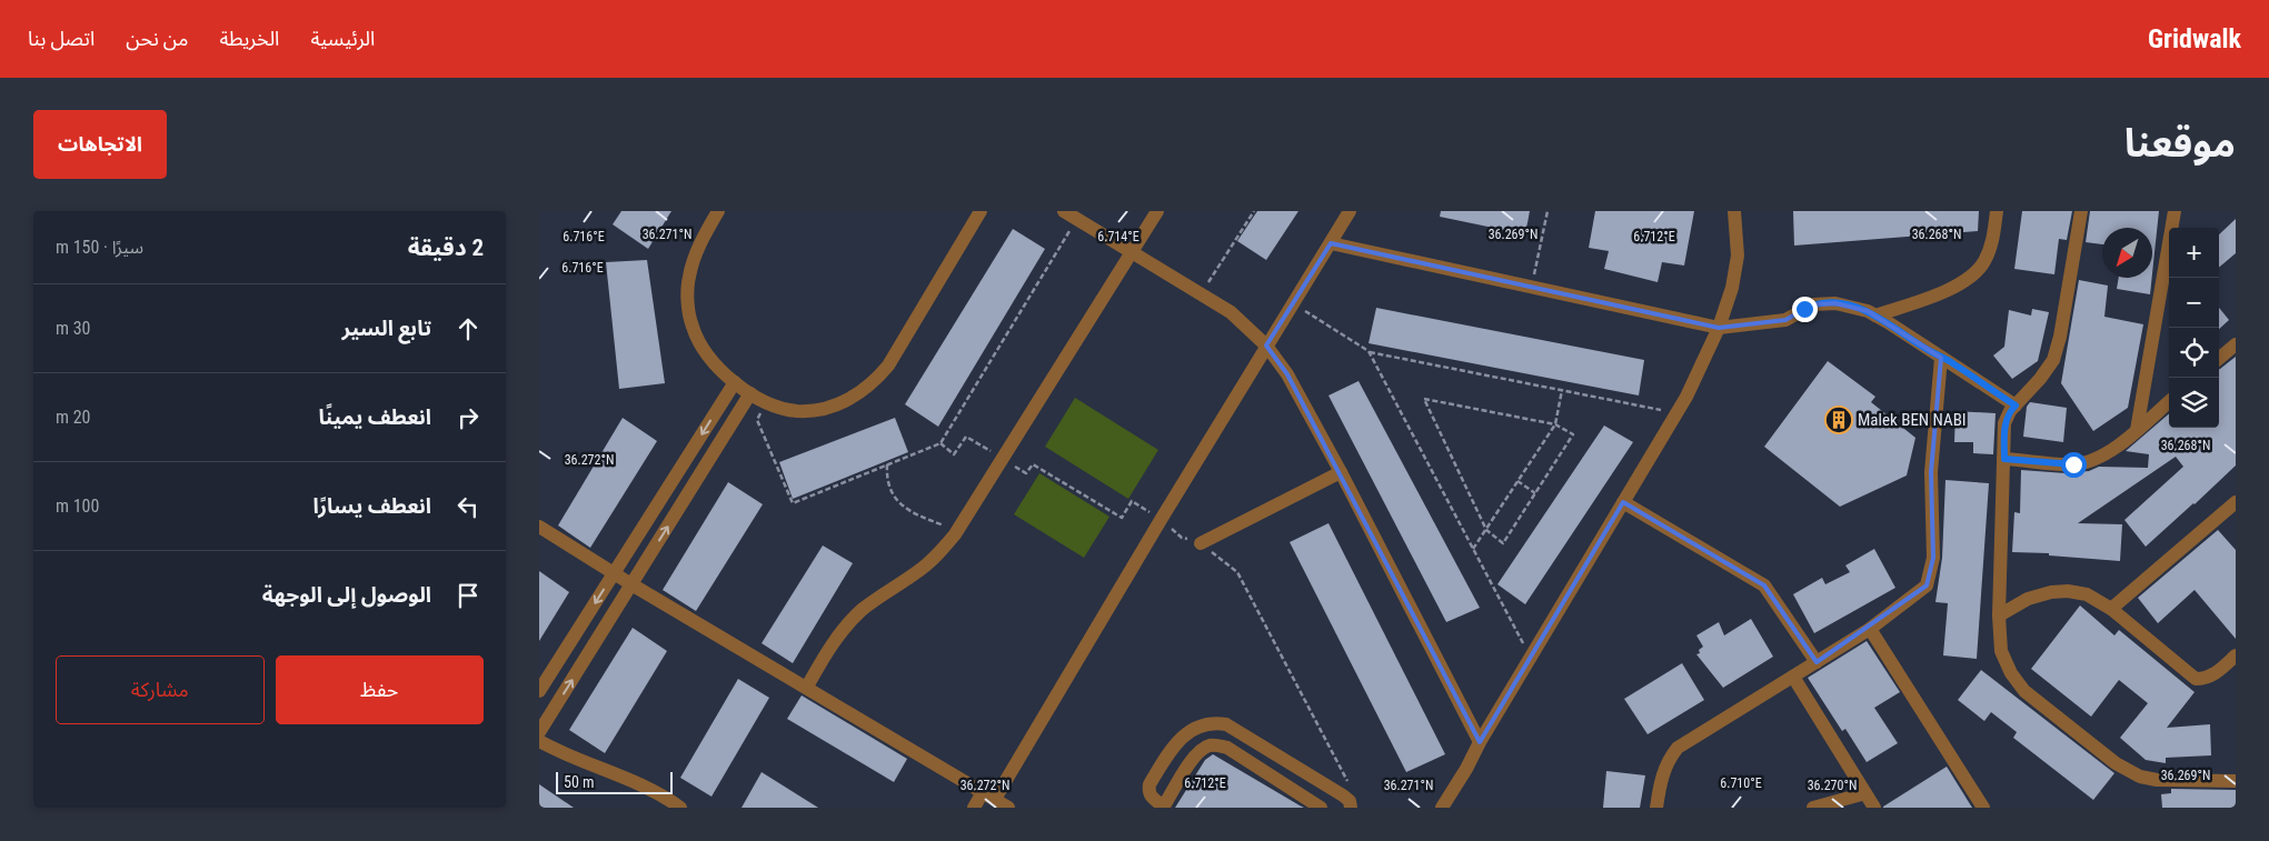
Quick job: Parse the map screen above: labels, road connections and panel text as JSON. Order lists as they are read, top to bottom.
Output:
{
  "places": {
    "building": ["Malek BEN NABI"]
  },
  "scale_bar": "50 m",
  "north": "bottom left",
  "page": {
    "header": "Gridwalk",
    "nav": [
      "الرئيسية",
      "الخريطة",
      "من نحن",
      "اتصل بنا"
    ],
    "title": "موقعنا",
    "buttons": [
      "الاتجاهات",
      ["حفظ", "مشاركة"]
    ],
    "heading": ["2 دقيقة", "سيرًا · 150 m"],
    "map_buttons": ["+", "−"],
    "list": [
      ["تابع السير", "30 m"],
      ["انعطف يمينًا", "20 m"],
      ["انعطف يسارًا", "100 m"],
      "الوصول إلى الوجهة"
    ],
    "scale": "50 m"
  },
  "coordinates": [
    "36.271°N",
    "36.269°N",
    "36.268°N",
    "6.716°E",
    "6.714°E",
    "6.712°E",
    "36.272°N",
    "6.710°E",
    "36.270°N"
  ]
}
